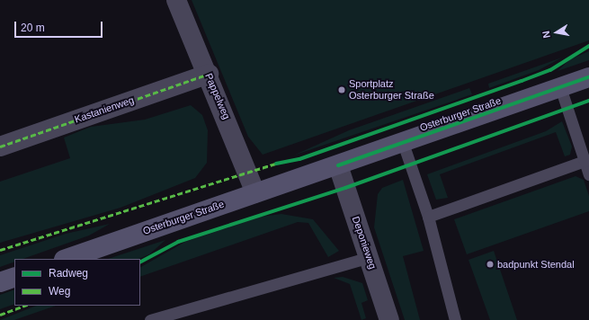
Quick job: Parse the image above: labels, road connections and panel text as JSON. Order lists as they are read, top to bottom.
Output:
{
  "streets": {
    "street": [
      "Pappelweg",
      "Kastanienweg",
      "Osterburger Straße",
      "Deponieweg"
    ]
  },
  "crossings": [
    ["Pappelweg", "Kastanienweg"],
    ["Pappelweg", "Osterburger Straße"],
    ["Osterburger Straße", "Deponieweg"]
  ],
  "places": ["Sportplatz Osterburger Straße", "badpunkt Stendal"],
  "legend": ["Radweg", "Weg"],
  "scale_bar": "20 m",
  "north": "left"
}
